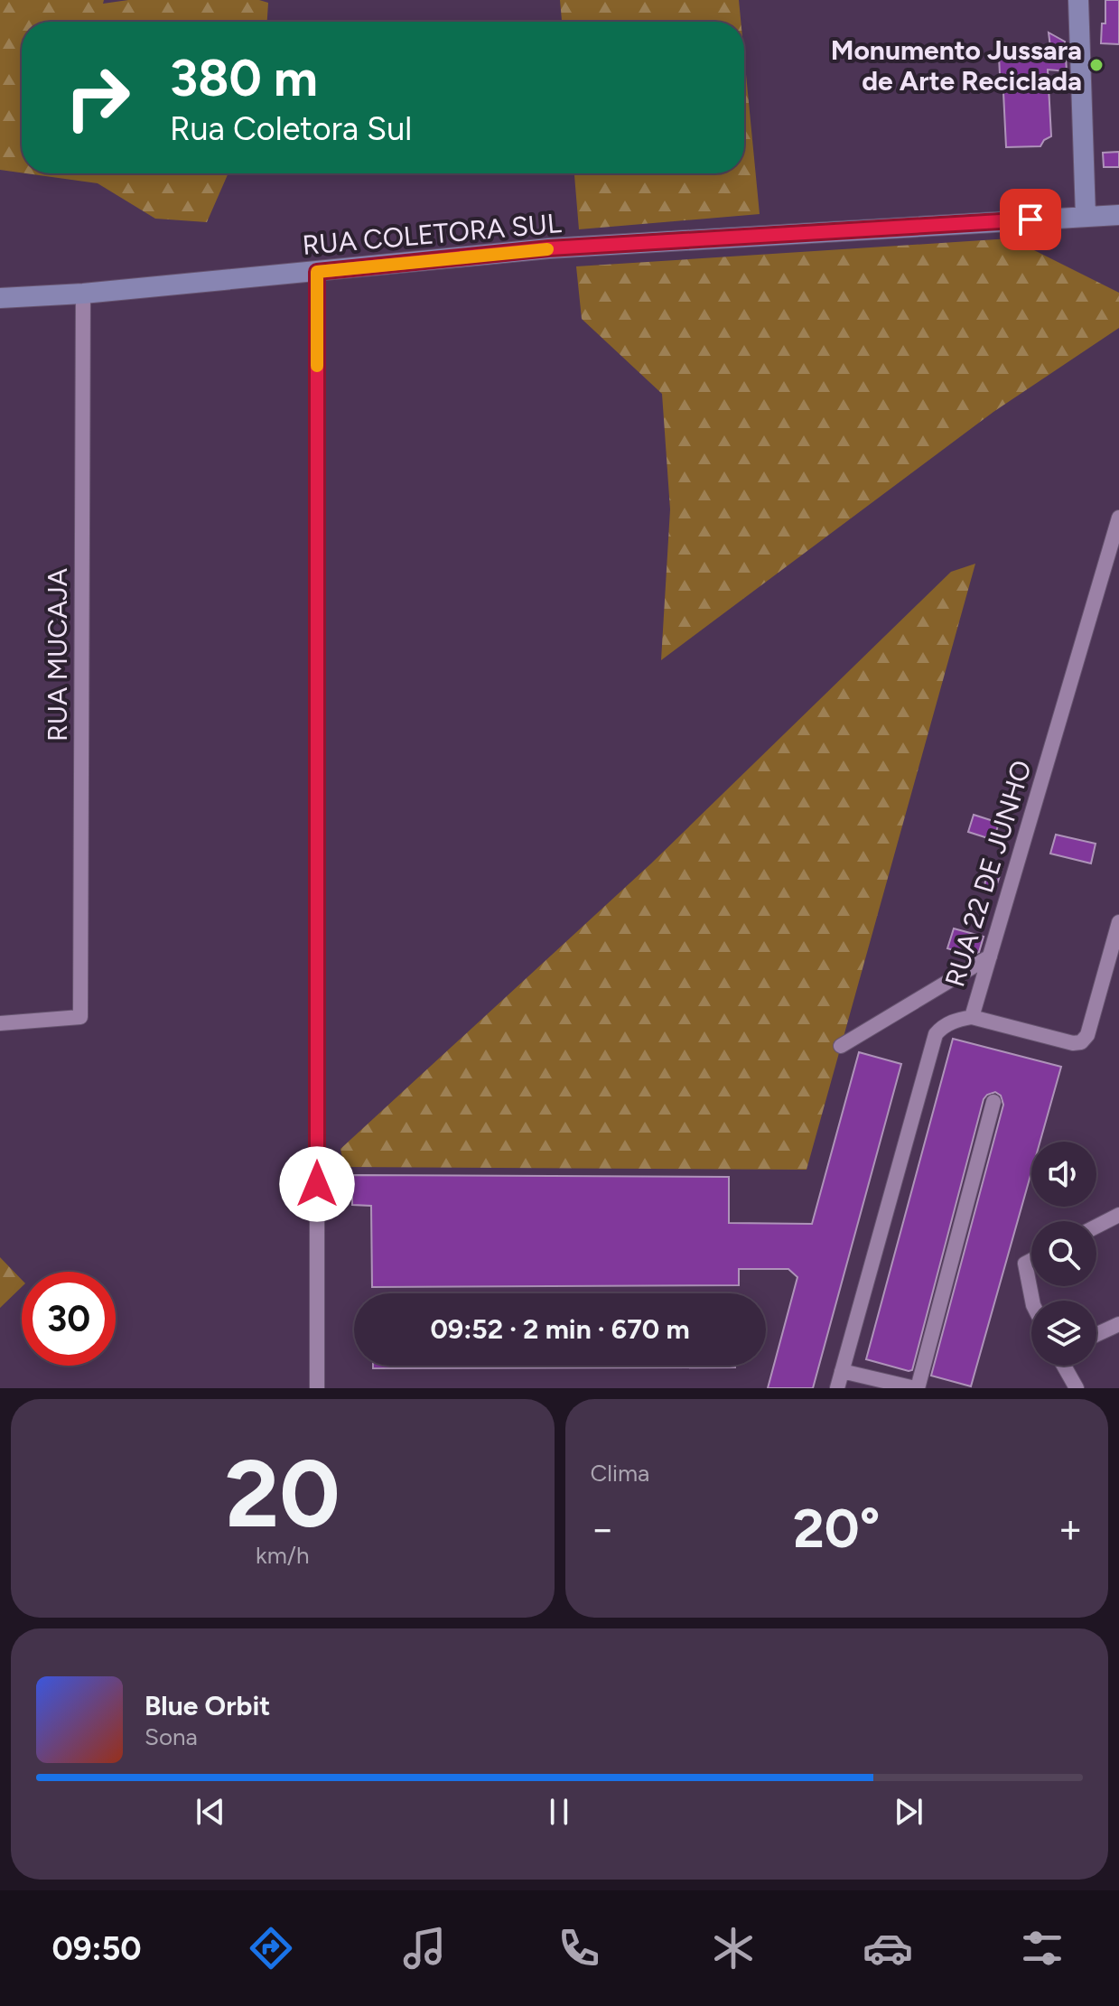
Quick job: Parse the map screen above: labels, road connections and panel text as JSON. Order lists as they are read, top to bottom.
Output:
{
  "streets": {
    "street": ["RUA COLETORA SUL", "RUA MUCAJA", "RUA 22 DE JUNHO"]
  },
  "crossings": [
    ["RUA COLETORA SUL", "RUA MUCAJA"]
  ],
  "places": ["Monumento Jussara de Arte Reciclada"],
  "page": {
    "turn": ["380 m", "Rua Coletora Sul"],
    "limit": "30",
    "trip": "09:52 · 2 min · 670 m",
    "tile": [
      ["20", "km/h"],
      "Clima"
    ],
    "heat": ["−", "20°", "+"],
    "song": ["Blue Orbit", "Sona"],
    "tabs": "09:50"
  }
}
